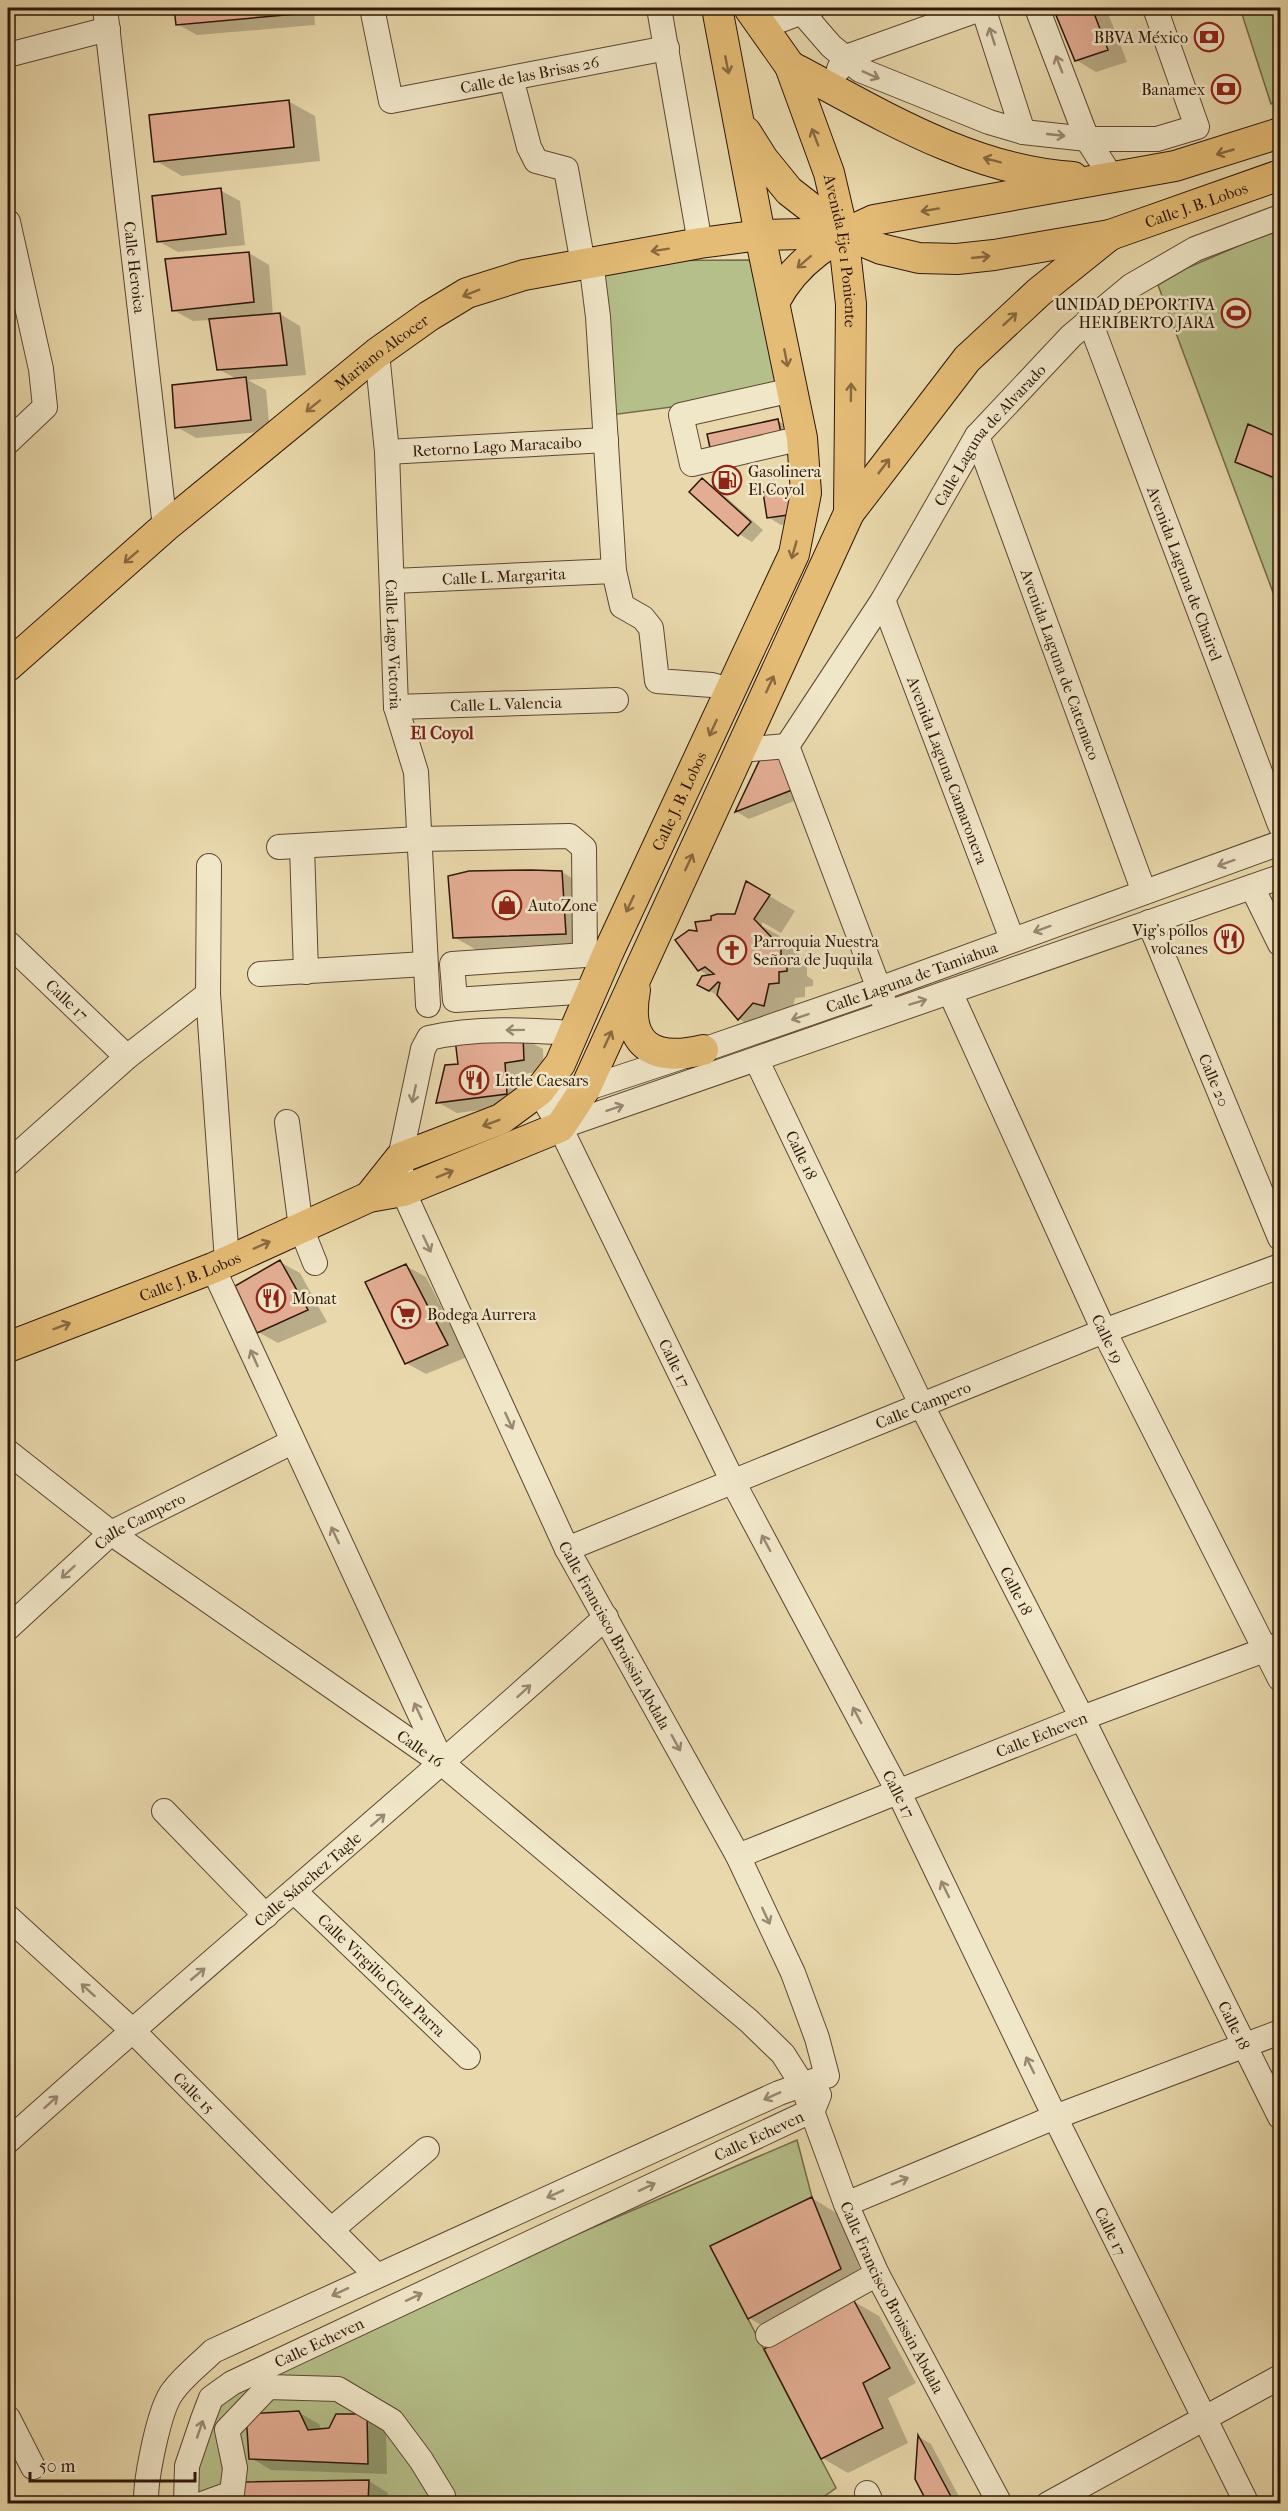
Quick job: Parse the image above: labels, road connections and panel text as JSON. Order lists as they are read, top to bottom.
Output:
{
  "streets": {
    "main road": ["Calle J. B. Lobos", "Avenida Eje 1 Poniente", "Mariano Alcocer"],
    "street": [
      "Calle de las Brisas 26",
      "Calle Heroica",
      "Calle Laguna de Alvarado",
      "Retorno Lago Maracaibo",
      "Avenida Laguna de Chairel",
      "Calle L. Margarita",
      "Calle Lago Victoria",
      "Avenida Laguna de Catemaco",
      "Calle L. Valencia",
      "Avenida Laguna Camaronera",
      "Calle Laguna de Tamiahua",
      "Calle 17",
      "Calle 20",
      "Calle 18",
      "Calle 19",
      "Calle Campero",
      "Calle Francisco Broissin Abdala",
      "Calle Echeven",
      "Calle 16",
      "Calle Sánchez Tagle",
      "Calle Virgilio Cruz Parra",
      "Calle 15"
    ]
  },
  "crossings": [
    ["Calle J. B. Lobos", "Calle Laguna de Tamiahua"],
    ["Calle J. B. Lobos", "Calle 17"],
    ["Calle J. B. Lobos", "Calle Francisco Broissin Abdala"],
    ["Avenida Eje 1 Poniente", "Mariano Alcocer"],
    ["Calle Heroica", "Mariano Alcocer"],
    ["Mariano Alcocer", "Calle Lago Victoria"],
    ["Calle Laguna de Alvarado", "Avenida Laguna de Chairel"],
    ["Calle Laguna de Alvarado", "Avenida Laguna de Catemaco"],
    ["Calle Laguna de Alvarado", "Avenida Laguna Camaronera"],
    ["Retorno Lago Maracaibo", "Calle Lago Victoria"],
    ["Calle L. Margarita", "Calle Lago Victoria"],
    ["Calle Lago Victoria", "Calle L. Valencia"],
    ["Avenida Laguna de Catemaco", "Calle Laguna de Tamiahua"],
    ["Avenida Laguna Camaronera", "Calle Laguna de Tamiahua"],
    ["Calle Laguna de Tamiahua", "Calle 17"],
    ["Calle Laguna de Tamiahua", "Calle 20"],
    ["Calle Laguna de Tamiahua", "Calle 18"],
    ["Calle Laguna de Tamiahua", "Calle 19"],
    ["Calle 17", "Calle Campero"],
    ["Calle 17", "Calle Echeven"],
    ["Calle 18", "Calle Campero"],
    ["Calle 18", "Calle Echeven"],
    ["Calle 19", "Calle Campero"],
    ["Calle 19", "Calle Echeven"],
    ["Calle Campero", "Calle Francisco Broissin Abdala"],
    ["Calle Campero", "Calle 16"],
    ["Calle Francisco Broissin Abdala", "Calle Echeven"],
    ["Calle Francisco Broissin Abdala", "Calle 16"],
    ["Calle Francisco Broissin Abdala", "Calle Sánchez Tagle"],
    ["Calle Echeven", "Calle 16"],
    ["Calle Echeven", "Calle 15"],
    ["Calle 16", "Calle Sánchez Tagle"],
    ["Calle Sánchez Tagle", "Calle Virgilio Cruz Parra"],
    ["Calle Sánchez Tagle", "Calle 15"]
  ],
  "one_way": ["Mariano Alcocer", "Calle 17", "Calle Sánchez Tagle"],
  "districts": ["El Coyol"],
  "places": {
    "bank": ["BBVA México", "Banamex"],
    "sports": ["UNIDAD DEPORTIVA HERIBERTO JARA"],
    "fuel station": ["Gasolinera El Coyol"],
    "shop": ["AutoZone"],
    "restaurant": ["Vig's pollos volcanes", "Little Caesars", "Monat"],
    "church": ["Parroquia Nuestra Señora de Juquila"],
    "supermarket": ["Bodega Aurrera"]
  },
  "scale_bar": "50 m"
}
